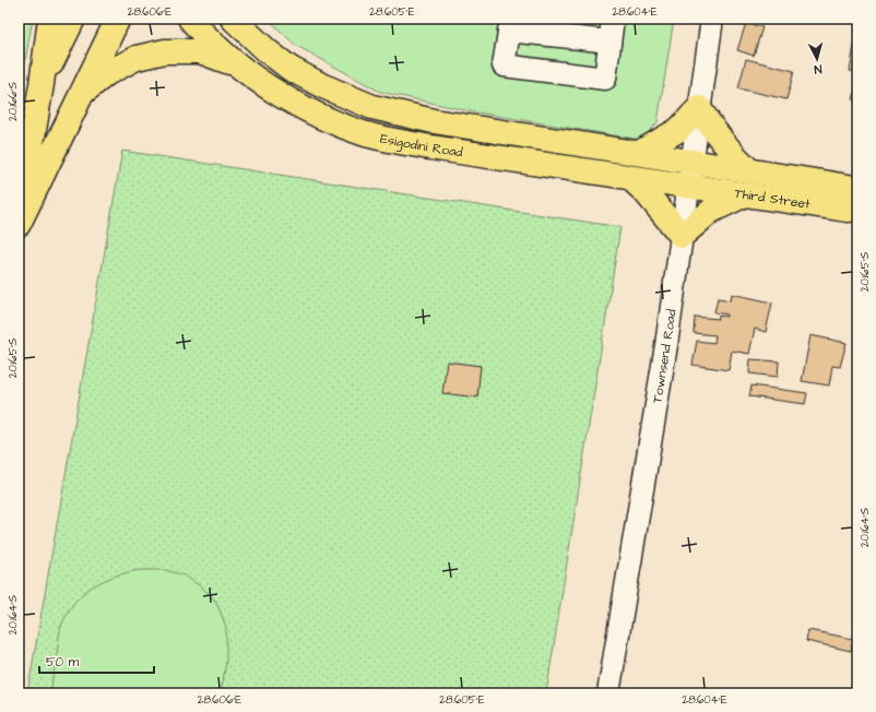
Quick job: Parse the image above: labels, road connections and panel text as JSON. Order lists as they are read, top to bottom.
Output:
{
  "streets": {
    "main road": ["Esigodini Road", "Third Street"],
    "street": ["Townsend Road"]
  },
  "crossings": [
    ["Esigodini Road", "Third Street"],
    ["Esigodini Road", "Townsend Road"],
    ["Third Street", "Townsend Road"]
  ],
  "scale_bar": "50 m",
  "north": "bottom",
  "coordinates": [
    "28.606°E",
    "28.605°E",
    "28.604°E",
    "20.166°S",
    "20.165°S",
    "20.164°S"
  ]
}
